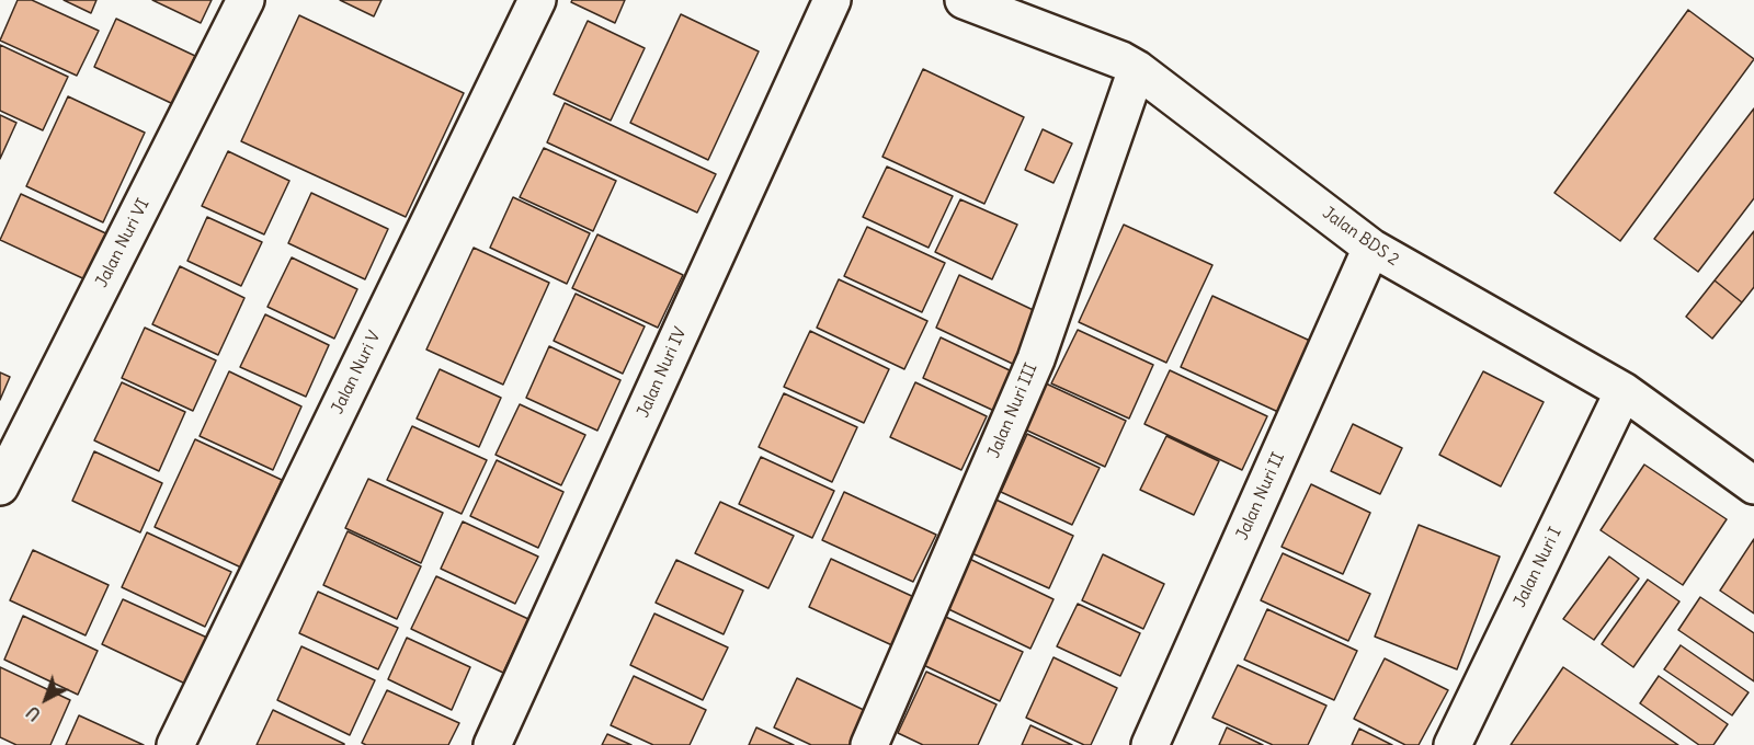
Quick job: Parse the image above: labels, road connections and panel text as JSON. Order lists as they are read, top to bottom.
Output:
{
  "streets": {
    "street": [
      "Jalan BDS 2",
      "Jalan Nuri VI",
      "Jalan Nuri V",
      "Jalan Nuri IV",
      "Jalan Nuri III",
      "Jalan Nuri II",
      "Jalan Nuri I"
    ]
  },
  "crossings": [
    ["Jalan BDS 2", "Jalan Nuri III"],
    ["Jalan BDS 2", "Jalan Nuri II"],
    ["Jalan BDS 2", "Jalan Nuri I"]
  ],
  "north": "bottom left"
}
